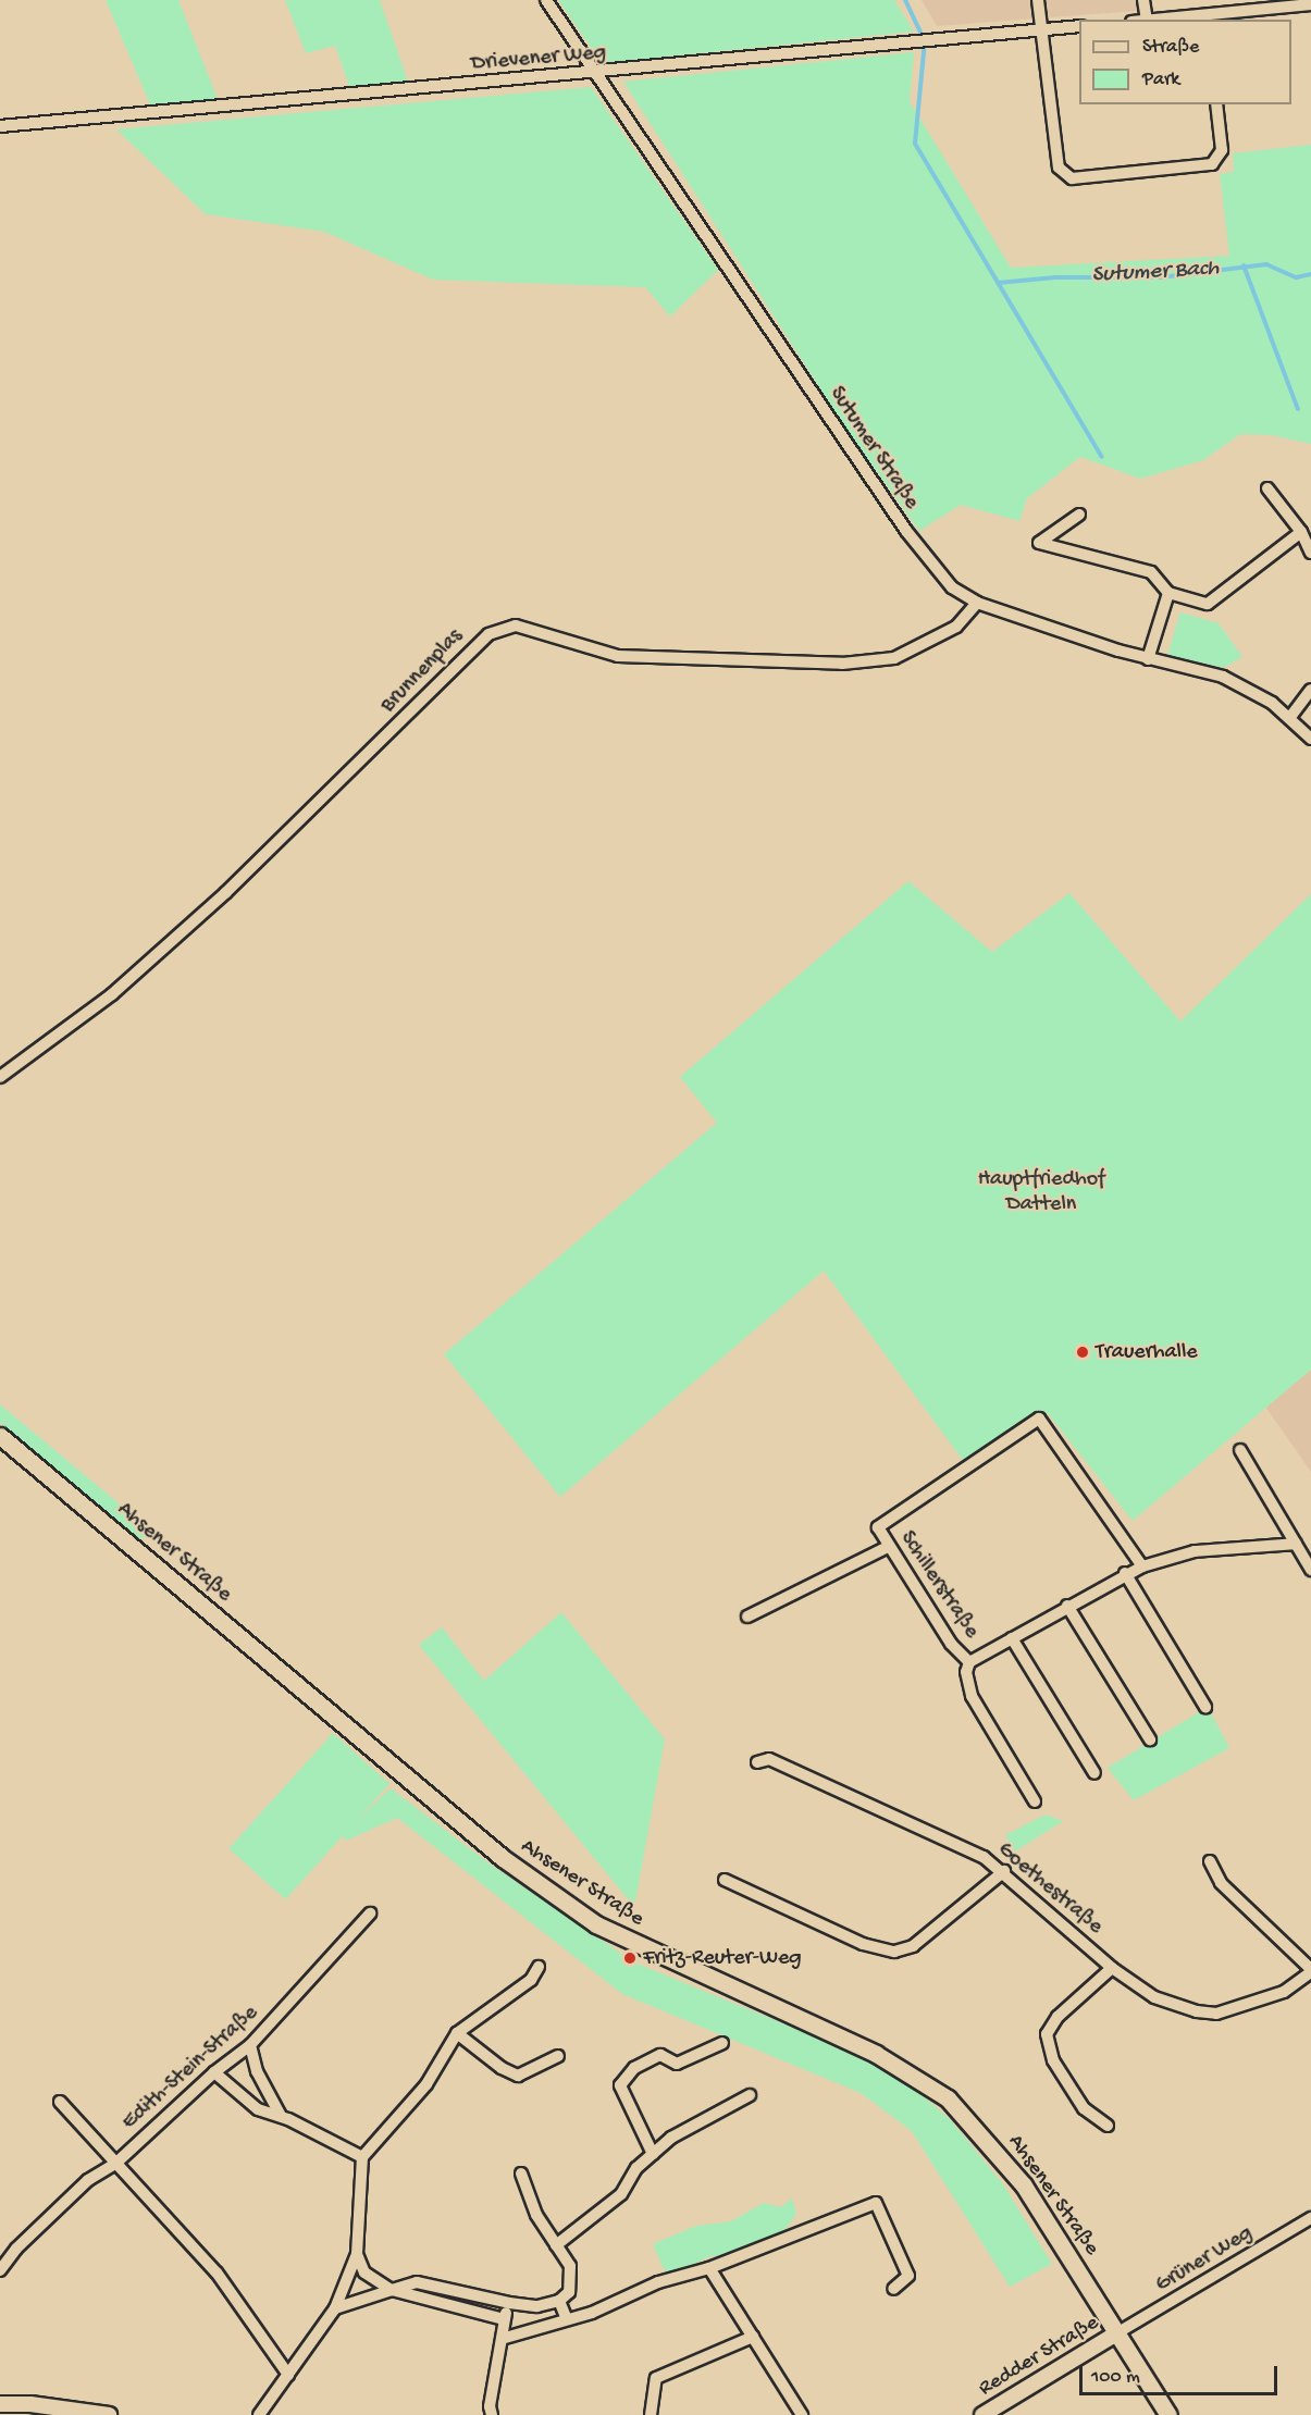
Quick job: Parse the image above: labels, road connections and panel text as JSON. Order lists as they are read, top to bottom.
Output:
{
  "streets": {
    "main road": ["Ahsener Straße"],
    "street": [
      "Drievener Weg",
      "Sutumer Straße",
      "Brunnenplas",
      "Schillerstraße",
      "Goethestraße",
      "Edith-Stein-Straße",
      "Grüner Weg",
      "Redder Straße"
    ]
  },
  "crossings": [
    ["Drievener Weg", "Sutumer Straße"],
    ["Sutumer Straße", "Brunnenplas"],
    ["Ahsener Straße", "Grüner Weg"],
    ["Ahsener Straße", "Redder Straße"],
    ["Grüner Weg", "Redder Straße"]
  ],
  "water": ["Sutumer Bach"],
  "parks": ["Hauptfriedhof Datteln"],
  "places": ["Trauerhalle", "Fritz-Reuter-Weg"],
  "legend": ["Straße", "Park"],
  "scale_bar": "100 m"
}
